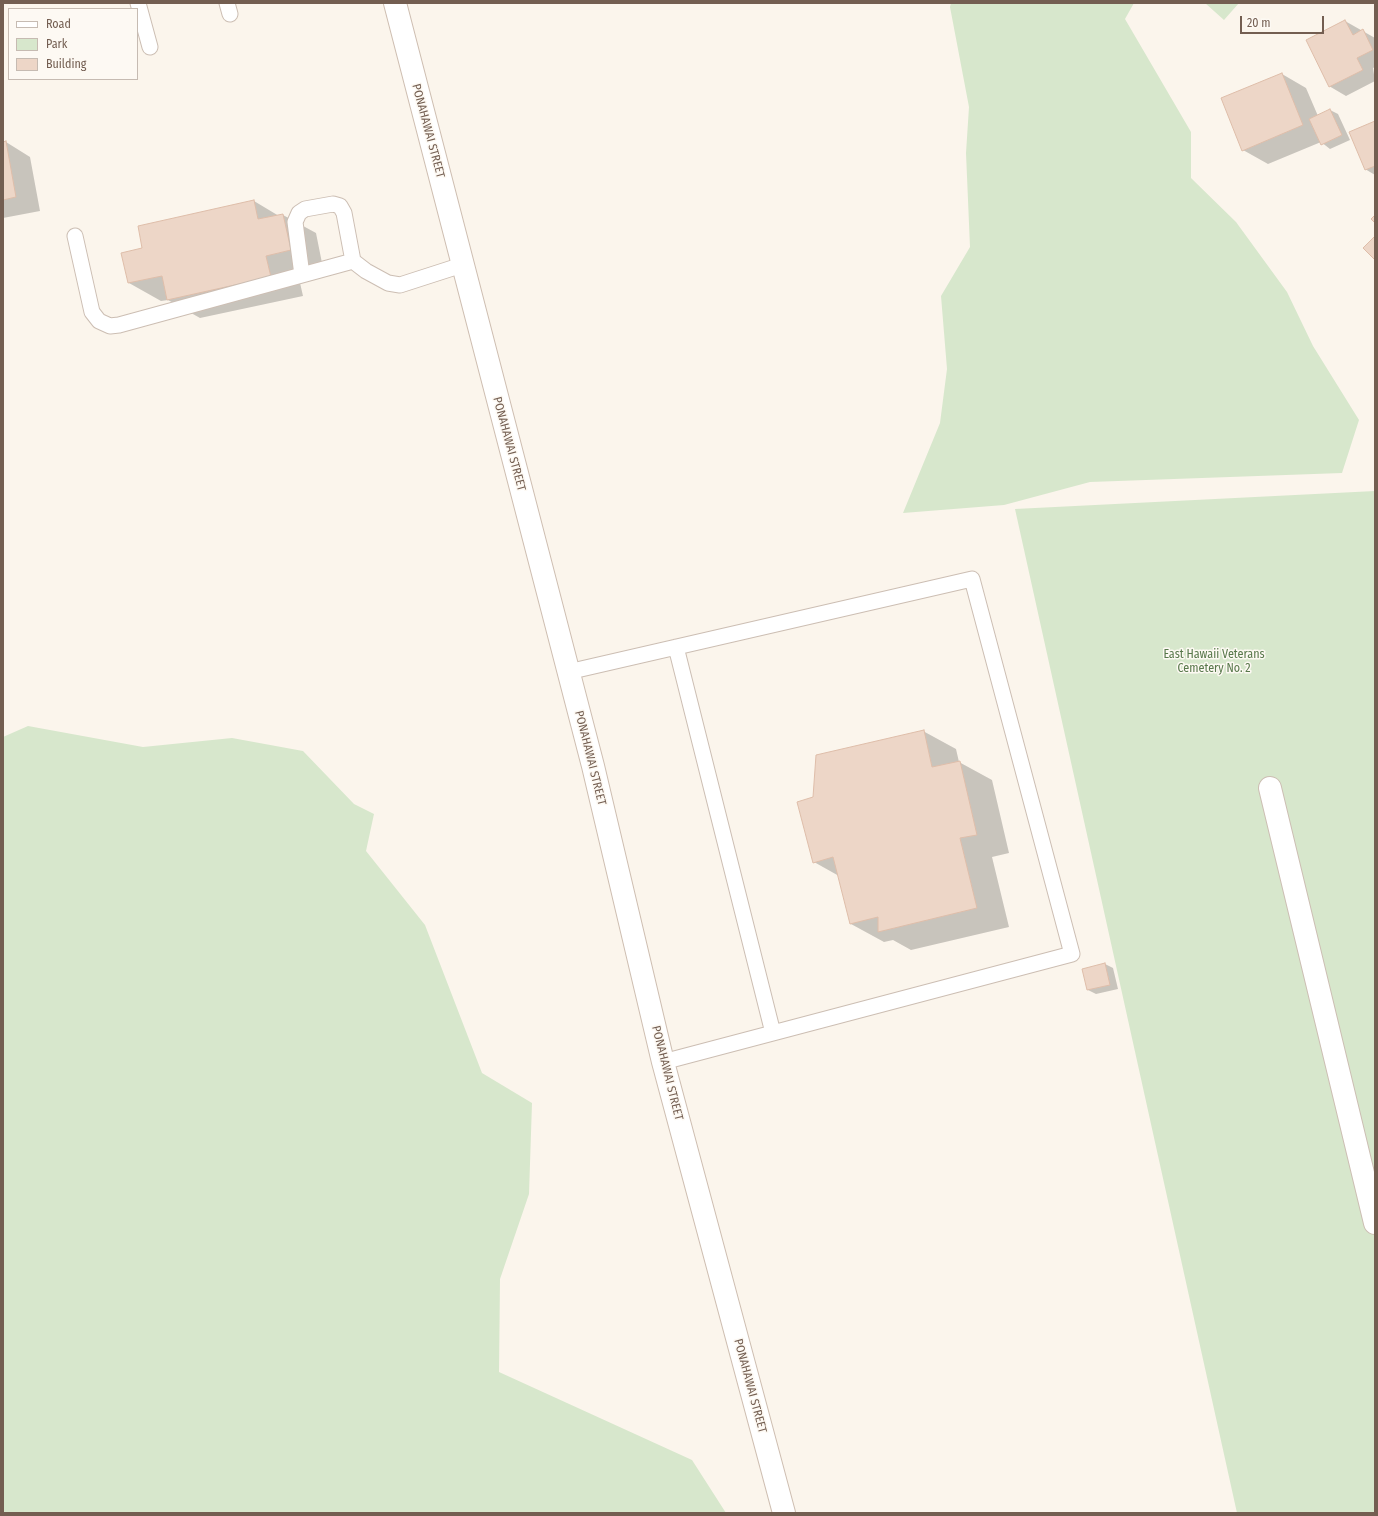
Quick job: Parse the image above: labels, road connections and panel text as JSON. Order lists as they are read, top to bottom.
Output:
{
  "streets": {
    "street": ["PONAHAWAI STREET"]
  },
  "parks": ["East Hawaii Veterans Cemetery No. 2"],
  "legend": ["Road", "Park", "Building"],
  "scale_bar": "20 m"
}
